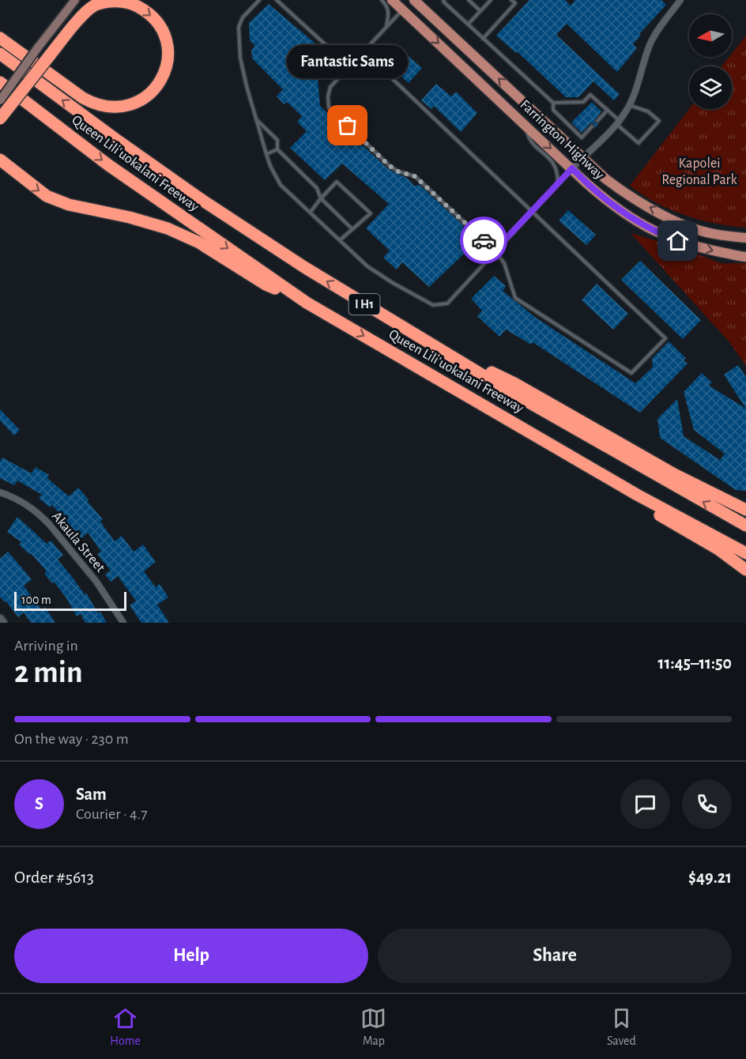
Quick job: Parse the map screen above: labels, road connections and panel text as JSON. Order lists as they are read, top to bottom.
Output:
{
  "streets": {
    "highway": ["Queen Liliʻuokalani Freeway", "I H1"],
    "main road": ["Farrington Highway"],
    "street": ["Akaula Street"]
  },
  "parks": ["Kapolei Regional Park"],
  "places": ["Fantastic Sams"],
  "scale_bar": "100 m",
  "north": "left",
  "page": {
    "bubble": "Fantastic Sams",
    "scale": "100 m",
    "heading": ["2 min", "Arriving in", "11:45–11:50"],
    "panel": [
      "Sam",
      "Courier · 4.7",
      "Order #5613",
      "$49.21"
    ],
    "bar": "On the way · 230 m",
    "round": "S",
    "buttons": ["Help", "Share"],
    "tabs": ["Home", "Map", "Saved"]
  }
}
